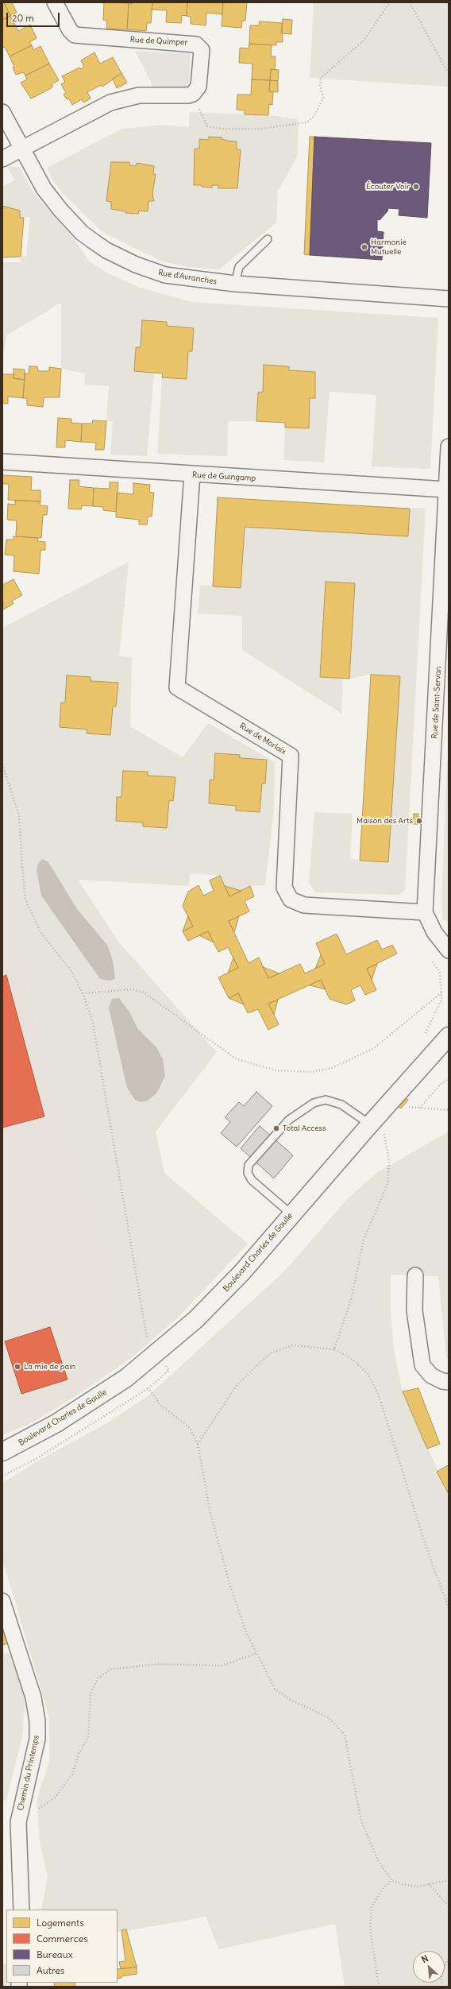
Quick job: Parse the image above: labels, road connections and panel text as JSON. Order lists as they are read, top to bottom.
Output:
{
  "streets": {
    "main road": ["Boulevard Charles de Gaulle"],
    "street": [
      "Rue de Quimper",
      "Rue d'Avranches",
      "Rue de Guingamp",
      "Rue de Saint-Servan",
      "Rue de Morlaix",
      "Chemin du Printemps"
    ]
  },
  "crossings": [
    ["Rue de Guingamp", "Rue de Saint-Servan"],
    ["Rue de Guingamp", "Rue de Morlaix"],
    ["Rue de Saint-Servan", "Rue de Morlaix"]
  ],
  "places": [
    "Écouter Voir",
    "Harmonie Mutuelle",
    "Maison des Arts",
    "Total Access",
    "La mie de pain"
  ],
  "legend": [
    "Logements",
    "Commerces",
    "Bureaux",
    "Autres"
  ],
  "scale_bar": "20 m",
  "north": "top left"
}
